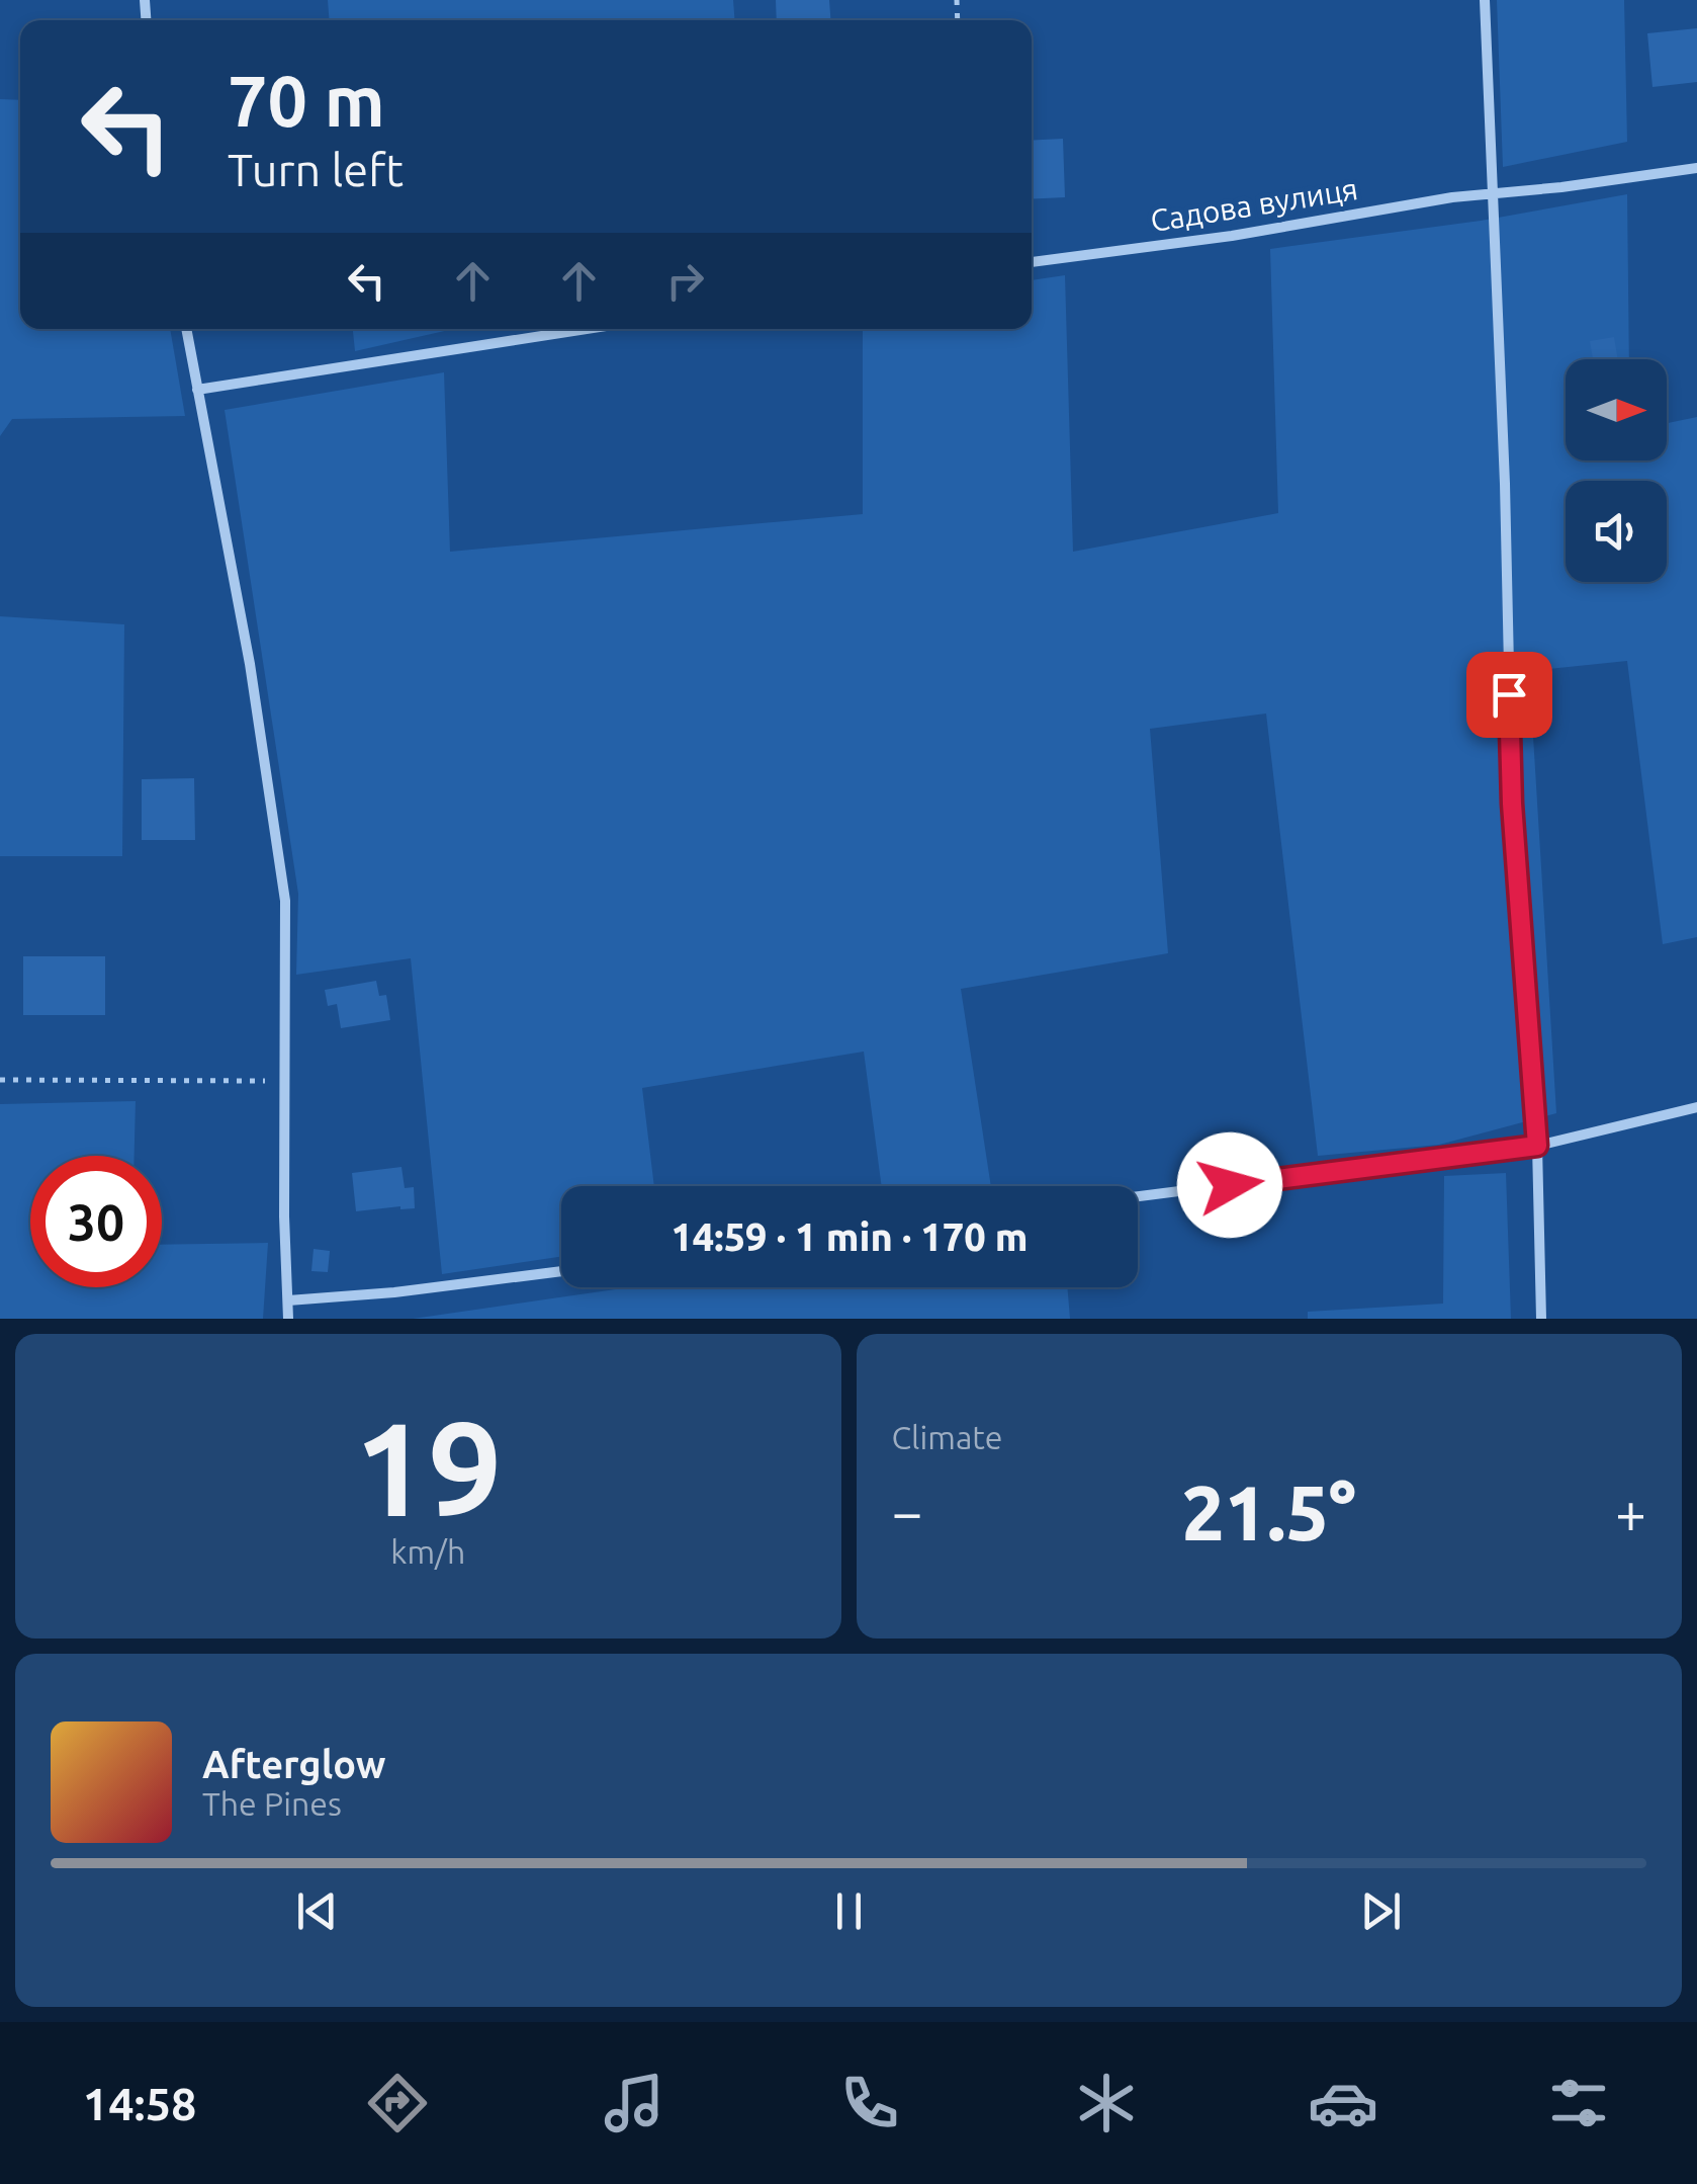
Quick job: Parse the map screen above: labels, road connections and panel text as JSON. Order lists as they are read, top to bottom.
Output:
{
  "streets": {
    "street": ["Садова вулиця"]
  },
  "north": "right",
  "page": {
    "turn": ["70 m", "Turn left"],
    "limit": "30",
    "trip": "14:59 · 1 min · 170 m",
    "tile": [
      ["19", "km/h"],
      "Climate"
    ],
    "heat": ["−", "21.5°", "+"],
    "song": ["Afterglow", "The Pines"],
    "tabs": "14:58"
  }
}
